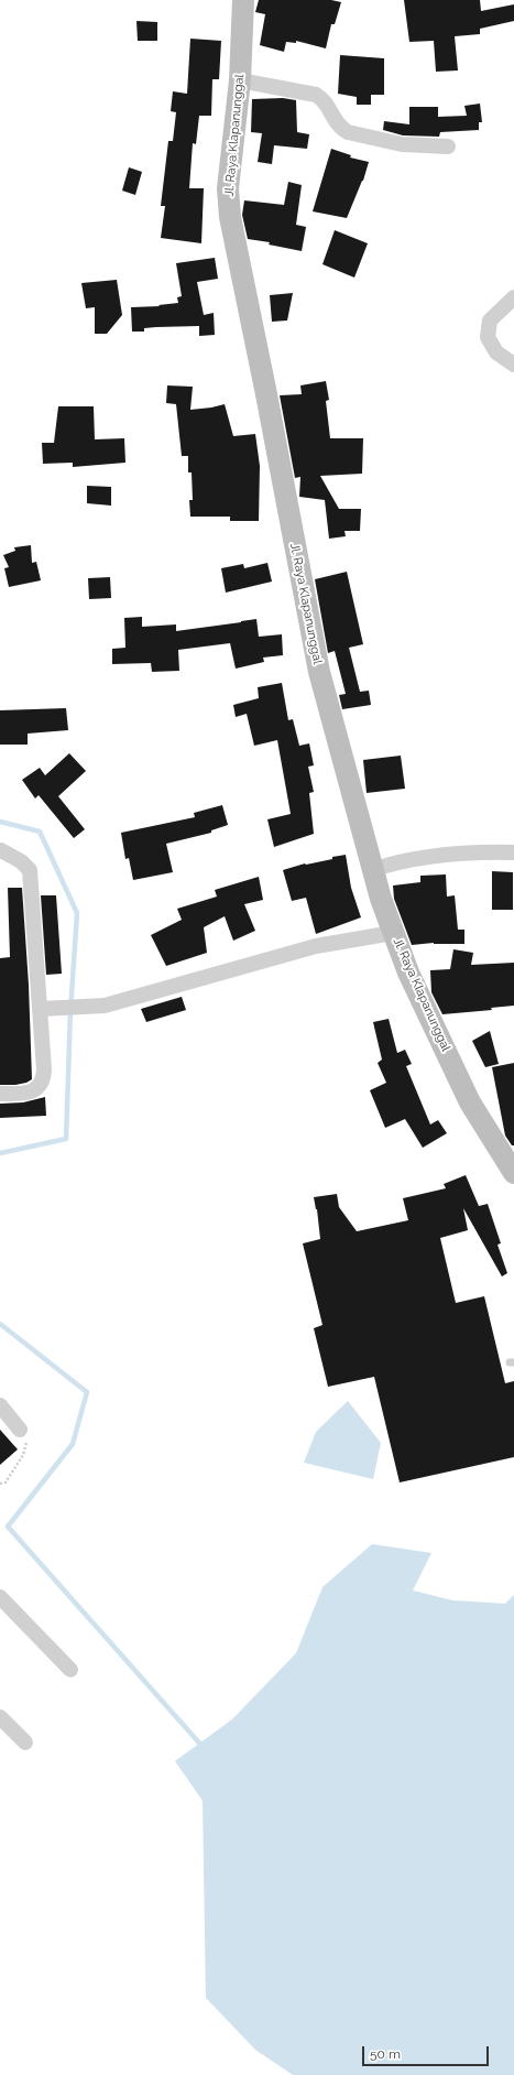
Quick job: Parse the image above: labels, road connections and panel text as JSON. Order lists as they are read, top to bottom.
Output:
{
  "streets": {
    "street": ["Jl. Raya Klapanunggal"]
  },
  "scale_bar": "50 m"
}
